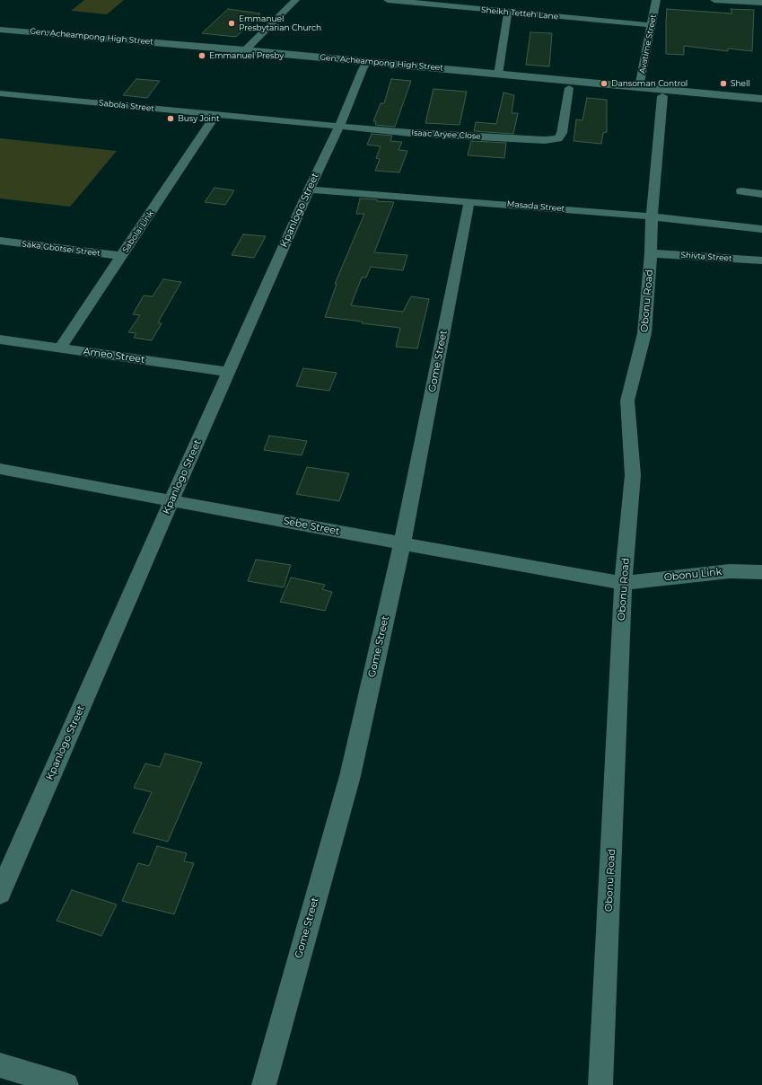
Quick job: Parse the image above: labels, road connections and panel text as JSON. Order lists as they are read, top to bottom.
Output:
{
  "streets": {
    "main road": ["Gen. Acheampong High Street"],
    "street": [
      "Sheikh Tetteh Lane",
      "Avatime Street",
      "Sabolai Street",
      "Isaac Aryee Close",
      "Masada Street",
      "Kpanlogo Street",
      "Sabolai Link",
      "Saka Gbotsei Street",
      "Shivta Street",
      "Obonu Road",
      "Ameo Street",
      "Gome Street",
      "Sebe Street",
      "Obonu Link"
    ]
  },
  "crossings": [
    ["Sheikh Tetteh Lane", "Avatime Street"],
    ["Gen. Acheampong High Street", "Avatime Street"],
    ["Gen. Acheampong High Street", "Isaac Aryee Close"],
    ["Gen. Acheampong High Street", "Kpanlogo Street"],
    ["Gen. Acheampong High Street", "Obonu Road"],
    ["Sabolai Street", "Isaac Aryee Close"],
    ["Sabolai Street", "Kpanlogo Street"],
    ["Sabolai Street", "Sabolai Link"],
    ["Isaac Aryee Close", "Kpanlogo Street"],
    ["Masada Street", "Kpanlogo Street"],
    ["Masada Street", "Obonu Road"],
    ["Masada Street", "Gome Street"],
    ["Kpanlogo Street", "Ameo Street"],
    ["Kpanlogo Street", "Sebe Street"],
    ["Sabolai Link", "Saka Gbotsei Street"],
    ["Sabolai Link", "Ameo Street"],
    ["Shivta Street", "Obonu Road"],
    ["Obonu Road", "Sebe Street"],
    ["Obonu Road", "Obonu Link"],
    ["Gome Street", "Sebe Street"],
    ["Sebe Street", "Obonu Link"]
  ],
  "places": [
    "Emmanuel Presbytarian Church",
    "Emmanuel Presby",
    "Dansoman Control",
    "Shell",
    "Busy Joint"
  ]
}
